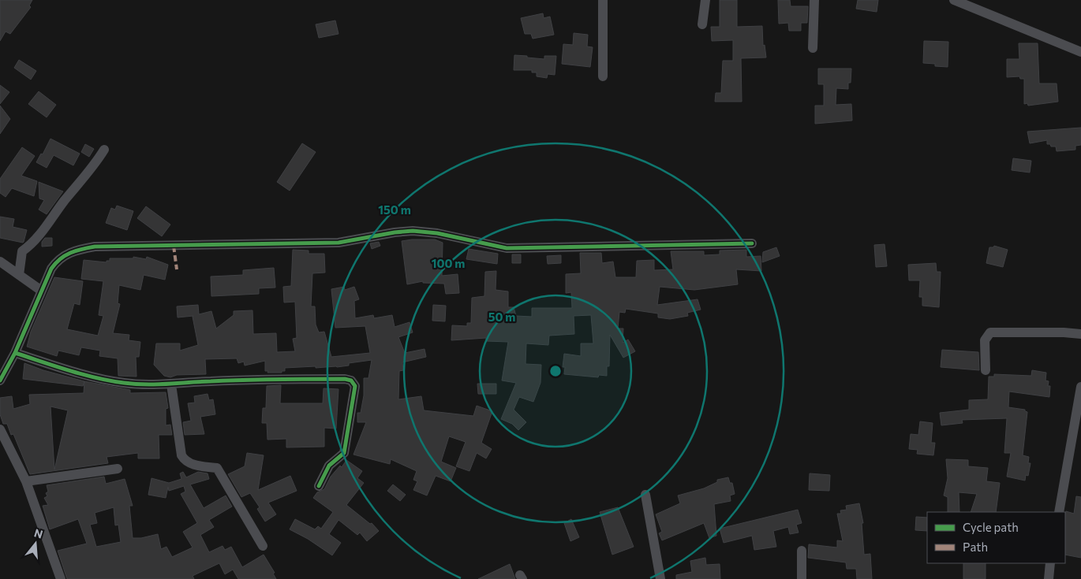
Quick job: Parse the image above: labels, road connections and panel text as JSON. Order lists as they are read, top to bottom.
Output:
{
  "legend": ["Cycle path", "Path"],
  "north": "top",
  "rings": ["150 m", "100 m", "50 m"]
}
